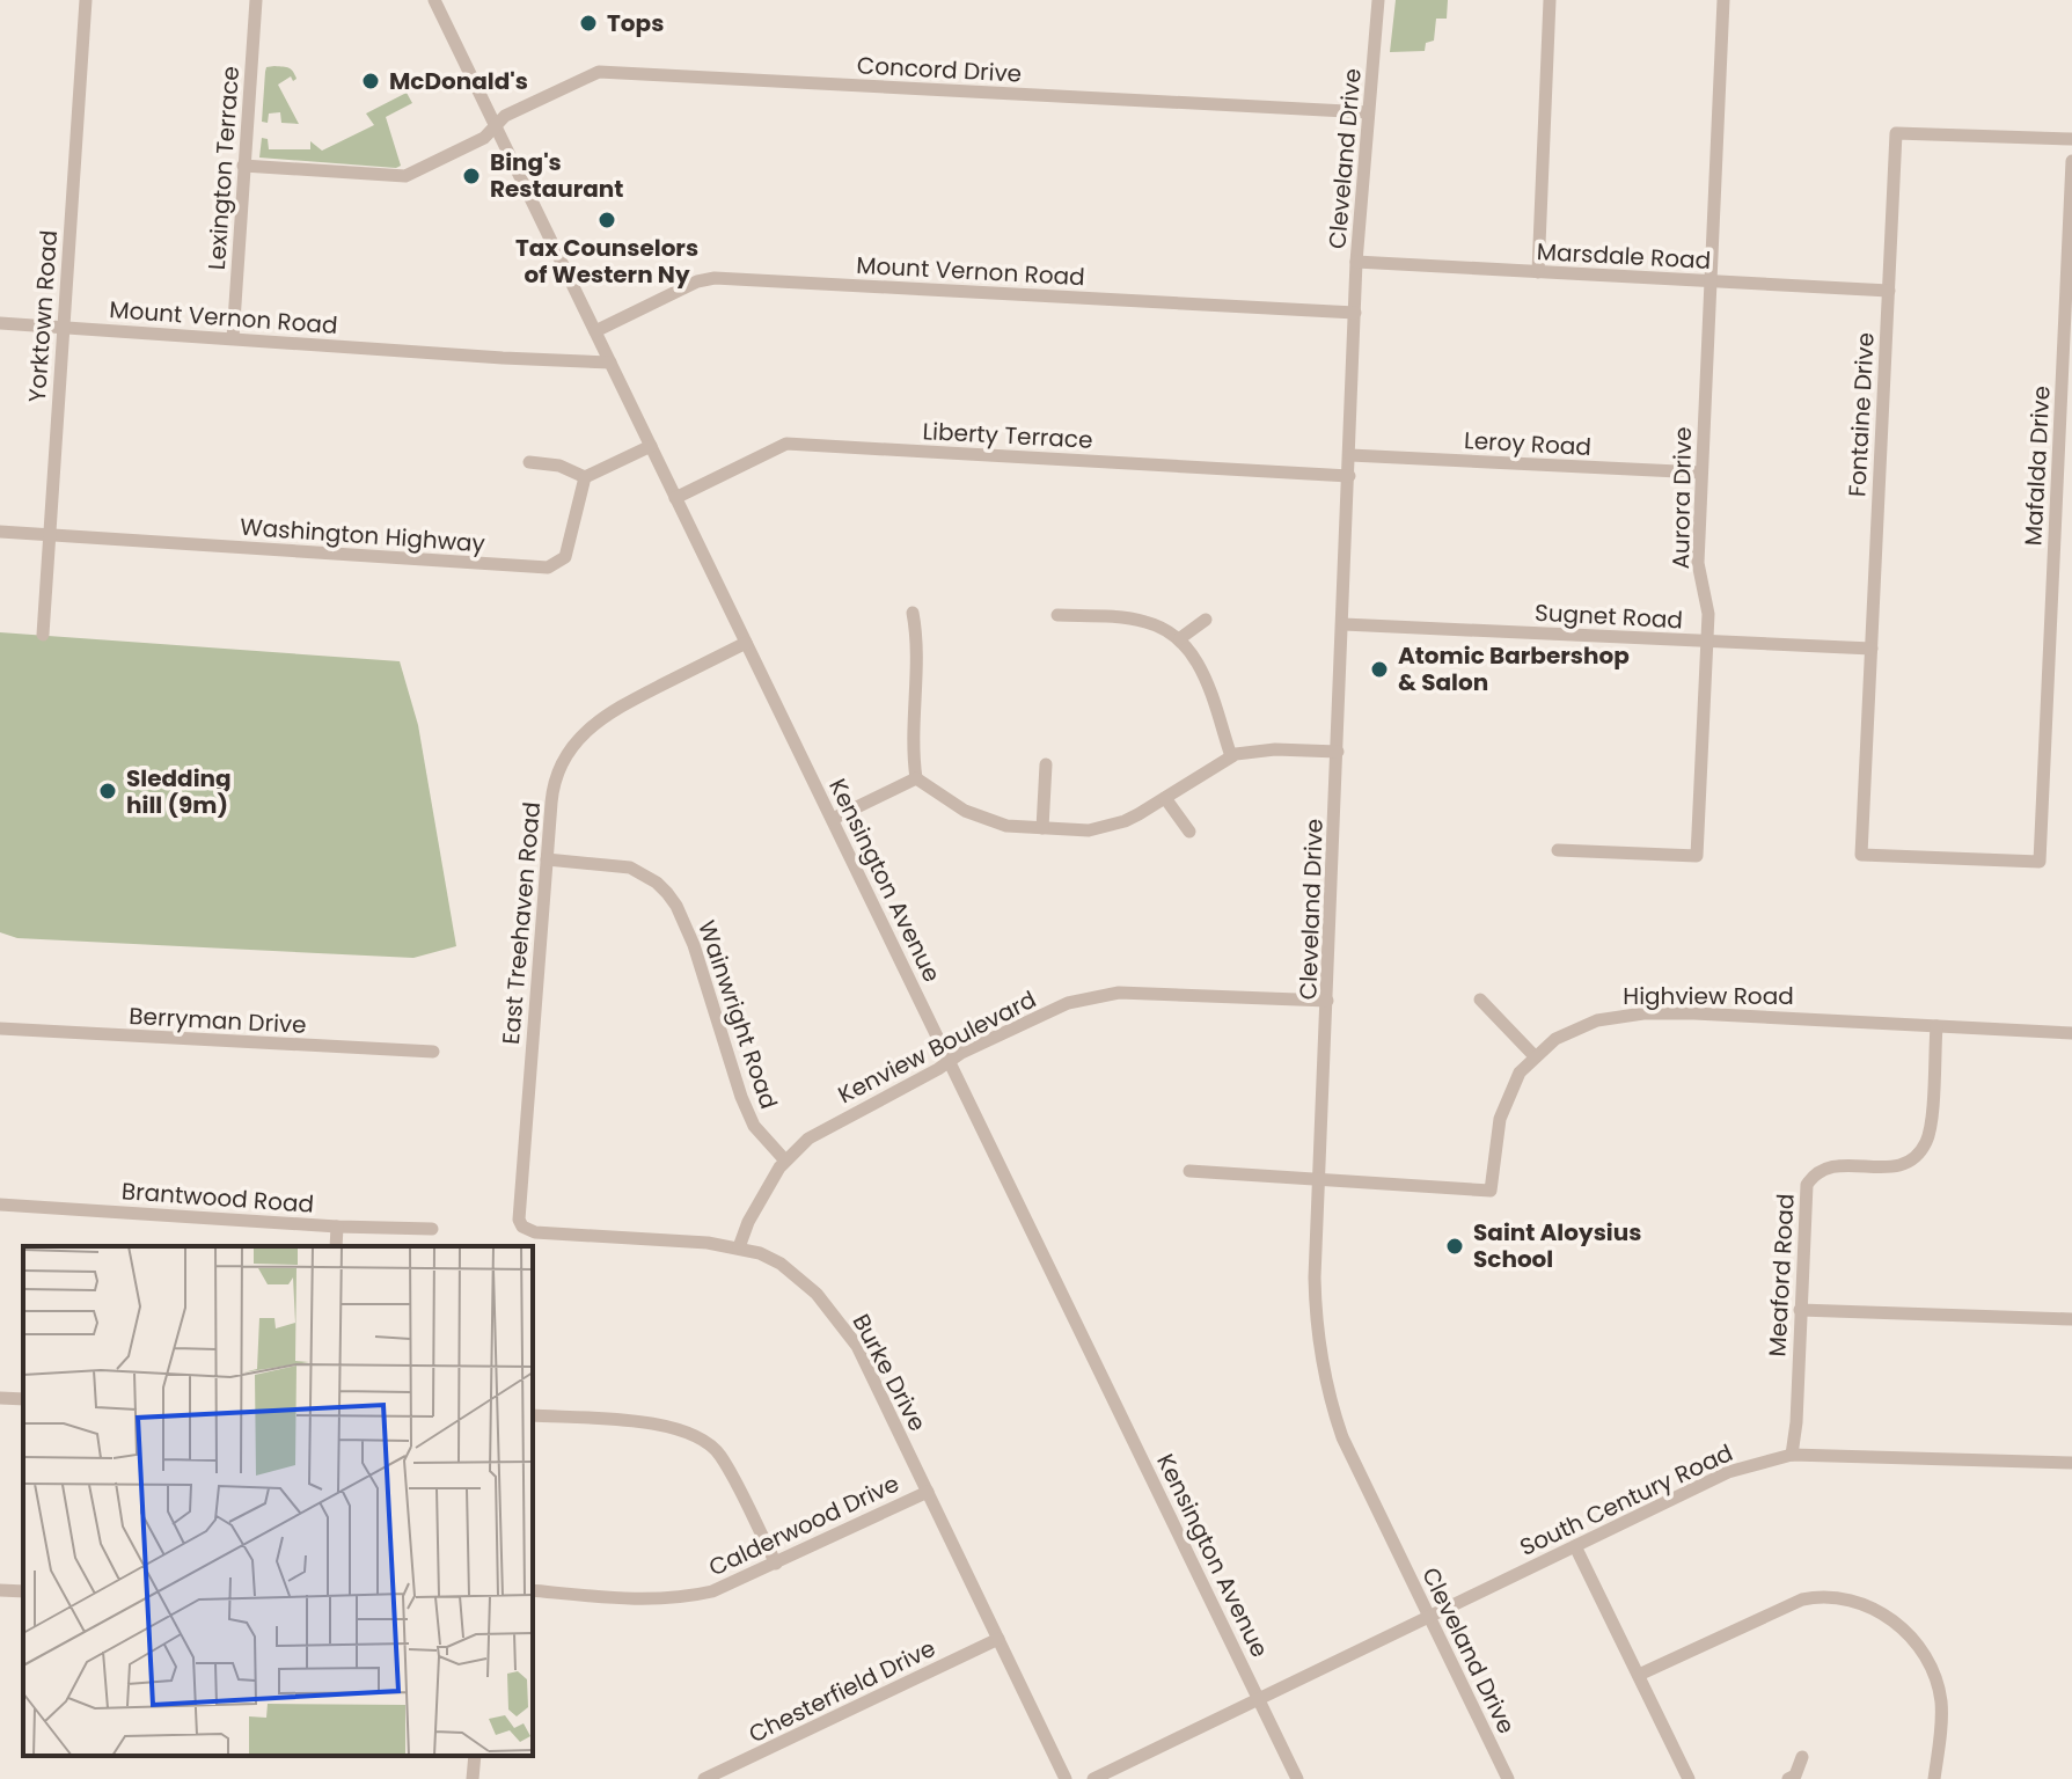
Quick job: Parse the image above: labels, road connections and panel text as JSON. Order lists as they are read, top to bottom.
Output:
{
  "streets": {
    "street": [
      "Concord Drive",
      "Cleveland Drive",
      "Lexington Terrace",
      "Marsdale Road",
      "Mount Vernon Road",
      "Yorktown Road",
      "Fontaine Drive",
      "Liberty Terrace",
      "Leroy Road",
      "Mafalda Drive",
      "Aurora Drive",
      "Washington Highway",
      "Sugnet Road",
      "Kensington Avenue",
      "East Treehaven Road",
      "Highview Road",
      "Wainwright Road",
      "Berryman Drive",
      "Kenview Boulevard",
      "Brantwood Road",
      "Meaford Road",
      "Burke Drive",
      "South Century Road",
      "Calderwood Drive",
      "Chesterfield Drive"
    ]
  },
  "crossings": [
    ["Concord Drive", "Cleveland Drive"],
    ["Concord Drive", "Lexington Terrace"],
    ["Concord Drive", "Kensington Avenue"],
    ["Cleveland Drive", "Marsdale Road"],
    ["Cleveland Drive", "Mount Vernon Road"],
    ["Cleveland Drive", "Liberty Terrace"],
    ["Cleveland Drive", "Leroy Road"],
    ["Cleveland Drive", "Sugnet Road"],
    ["Cleveland Drive", "Highview Road"],
    ["Cleveland Drive", "Kenview Boulevard"],
    ["Cleveland Drive", "South Century Road"],
    ["Lexington Terrace", "Mount Vernon Road"],
    ["Marsdale Road", "Fontaine Drive"],
    ["Marsdale Road", "Aurora Drive"],
    ["Mount Vernon Road", "Yorktown Road"],
    ["Mount Vernon Road", "Kensington Avenue"],
    ["Yorktown Road", "Washington Highway"],
    ["Fontaine Drive", "Mafalda Drive"],
    ["Fontaine Drive", "Sugnet Road"],
    ["Liberty Terrace", "Kensington Avenue"],
    ["Leroy Road", "Aurora Drive"],
    ["Aurora Drive", "Sugnet Road"],
    ["Kensington Avenue", "East Treehaven Road"],
    ["Kensington Avenue", "Kenview Boulevard"],
    ["Kensington Avenue", "South Century Road"],
    ["East Treehaven Road", "Wainwright Road"],
    ["East Treehaven Road", "Burke Drive"],
    ["Highview Road", "Meaford Road"],
    ["Wainwright Road", "Kenview Boulevard"],
    ["Kenview Boulevard", "Burke Drive"],
    ["Meaford Road", "South Century Road"],
    ["Burke Drive", "Calderwood Drive"],
    ["Burke Drive", "Chesterfield Drive"]
  ],
  "places": [
    "Tops",
    "McDonald's",
    "Bing's Restaurant",
    "Tax Counselors of Western Ny",
    "Atomic Barbershop & Salon",
    "Sledding hill (9m)",
    "Saint Aloysius School"
  ]
}
